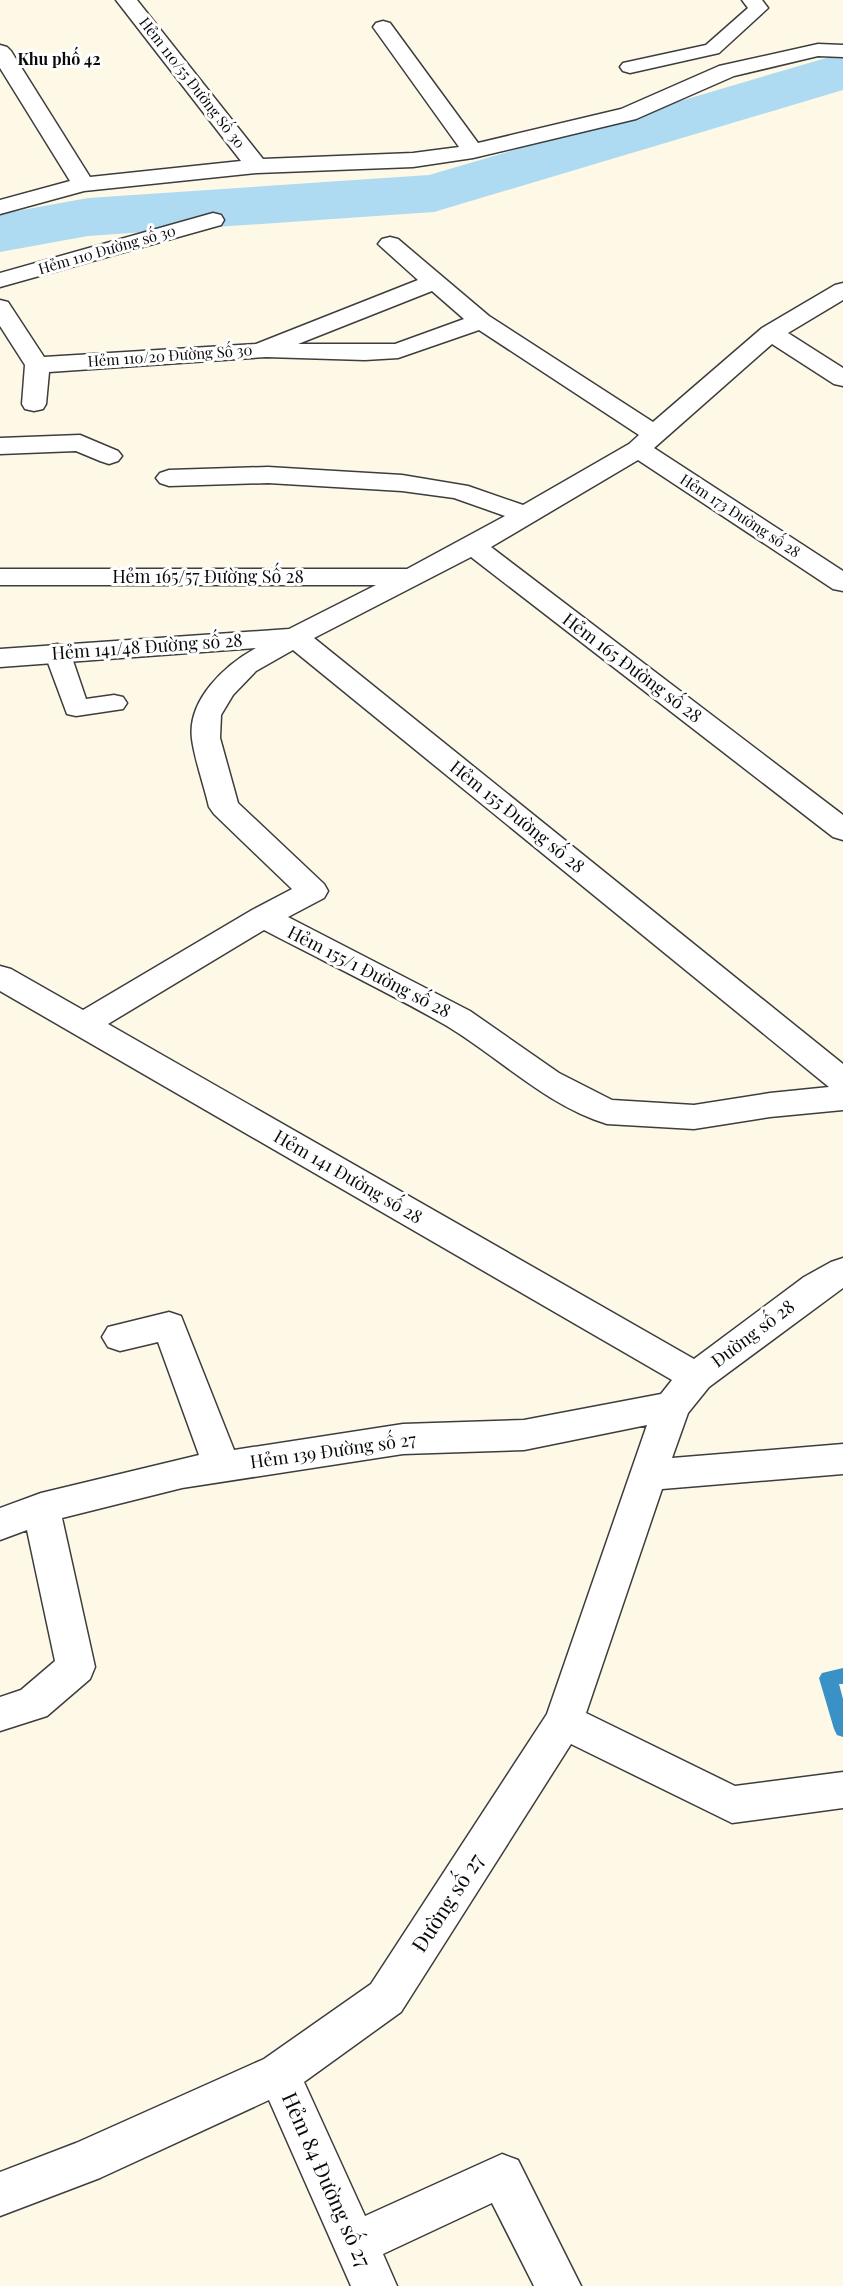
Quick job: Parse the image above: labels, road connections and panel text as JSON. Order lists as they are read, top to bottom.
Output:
{
  "streets": {
    "street": [
      "Hẻm 110/55 Đường Số 30",
      "Hẻm 110 Đường số 30",
      "Hẻm 110/20 Đường Số 30",
      "Hẻm 173 Đường số 28",
      "Hẻm 165/57 Đường Số 28",
      "Hẻm 141/48 Đường số 28",
      "Hẻm 165 Đường số 28",
      "Hẻm 155 Đường số 28",
      "Hẻm 155/1 Đường số 28",
      "Hẻm 141 Đường số 28",
      "Đường số 28",
      "Hẻm 139 Đường số 27",
      "Đường số 27",
      "Hẻm 84 Đường số 27"
    ]
  },
  "crossings": [
    ["Hẻm 110/20 Đường Số 30", "Hẻm 173 Đường số 28"],
    ["Hẻm 141/48 Đường số 28", "Hẻm 155 Đường số 28"],
    ["Hẻm 141/48 Đường số 28", "Hẻm 155/1 Đường số 28"],
    ["Hẻm 155 Đường số 28", "Hẻm 155/1 Đường số 28"],
    ["Hẻm 141 Đường số 28", "Đường số 28"],
    ["Hẻm 141 Đường số 28", "Hẻm 139 Đường số 27"],
    ["Hẻm 141 Đường số 28", "Đường số 27"],
    ["Đường số 28", "Hẻm 139 Đường số 27"],
    ["Đường số 28", "Đường số 27"],
    ["Hẻm 139 Đường số 27", "Đường số 27"],
    ["Đường số 27", "Hẻm 84 Đường số 27"]
  ],
  "districts": ["Khu phố 42"]
}
